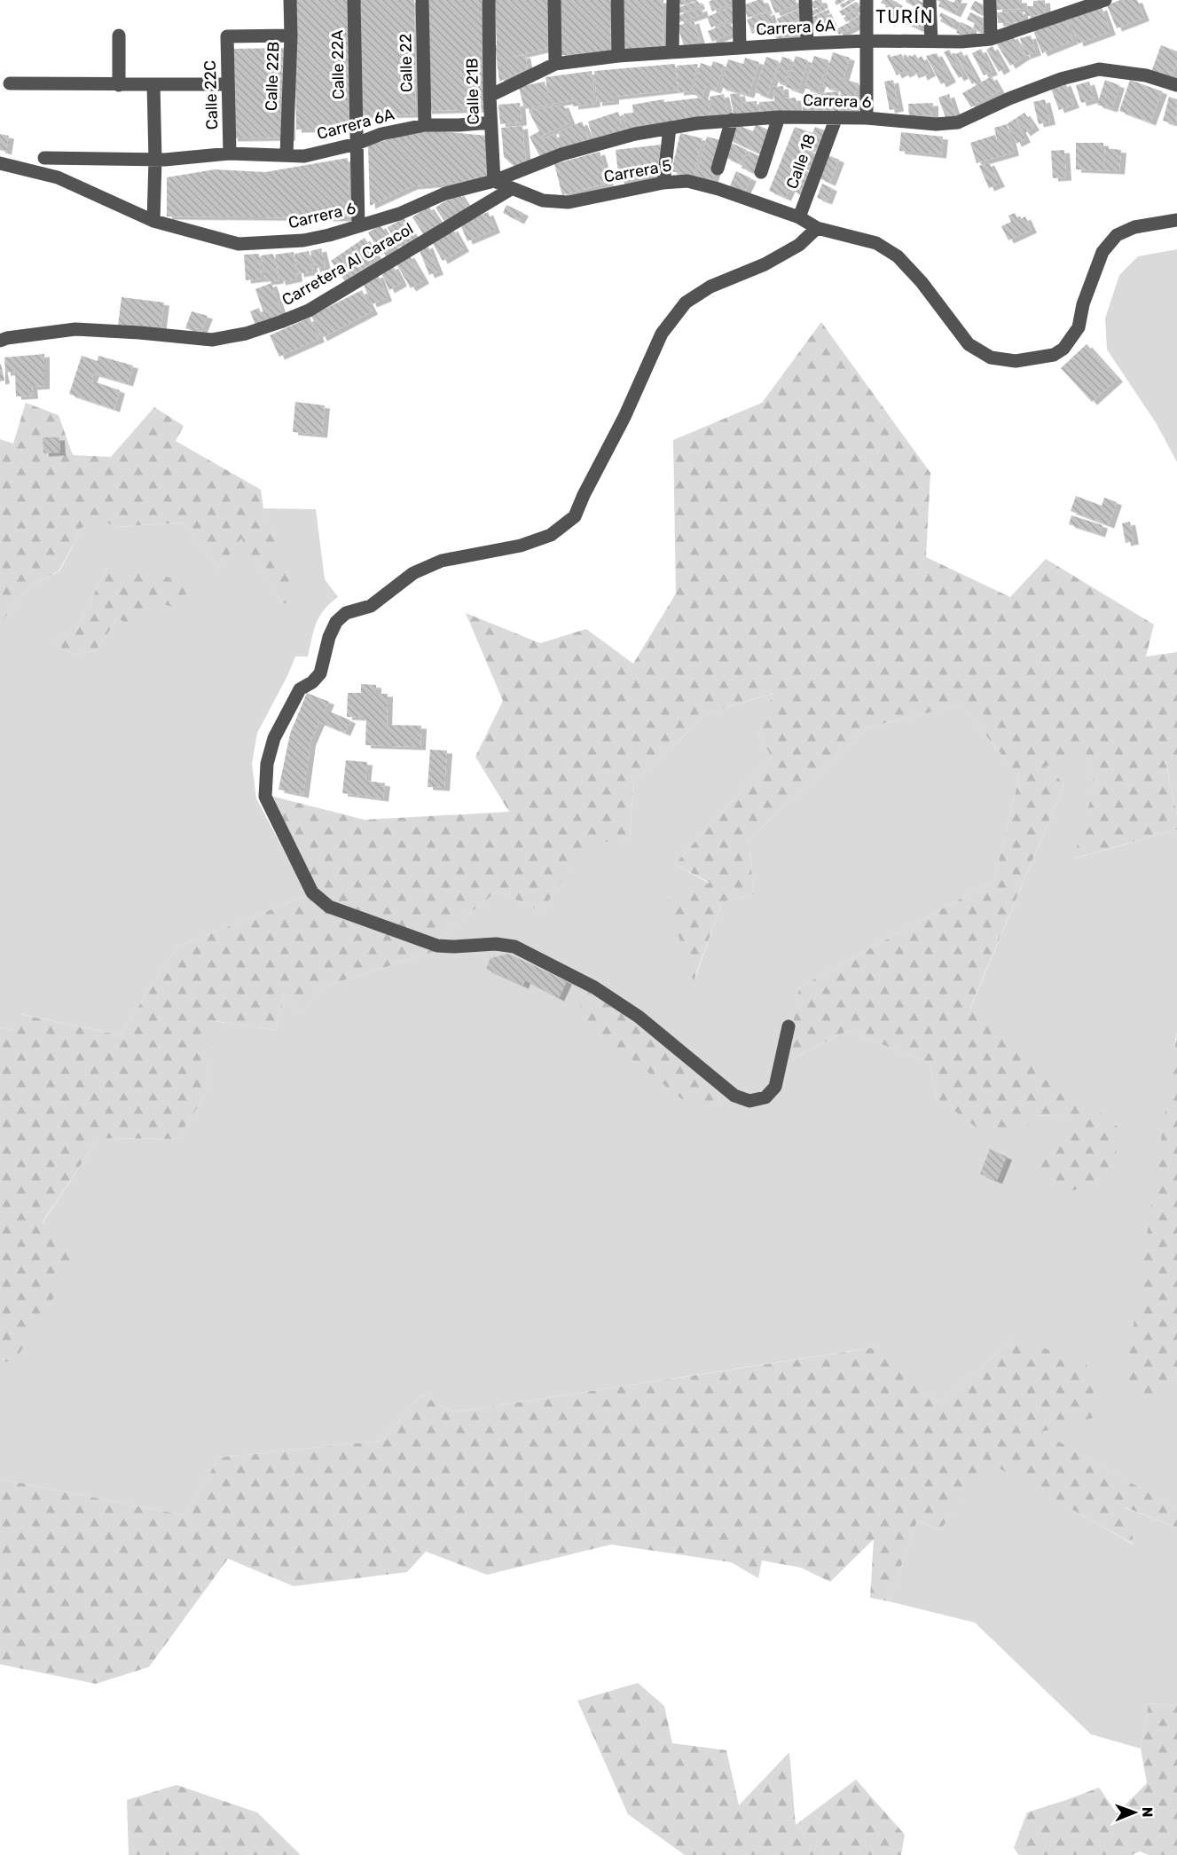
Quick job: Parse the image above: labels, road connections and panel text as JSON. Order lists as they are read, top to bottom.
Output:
{
  "streets": {
    "street": [
      "Carrera 6A",
      "Calle 22",
      "Calle 22A",
      "Calle 22B",
      "Calle 21B",
      "Calle 22C",
      "Carrera 6",
      "Calle 18",
      "Carrera 5",
      "Carretera Al Caracol"
    ]
  },
  "crossings": [
    ["Carrera 6A", "Calle 22"],
    ["Carrera 6A", "Calle 22A"],
    ["Carrera 6A", "Calle 22B"],
    ["Carrera 6A", "Calle 21B"],
    ["Carrera 6A", "Calle 22C"],
    ["Calle 22A", "Carrera 6"],
    ["Calle 22B", "Calle 22C"],
    ["Calle 21B", "Carrera 6"],
    ["Carrera 6", "Calle 18"],
    ["Calle 18", "Carrera 5"],
    ["Carrera 5", "Carretera Al Caracol"]
  ],
  "districts": ["TURÍN"],
  "north": "right"
}
